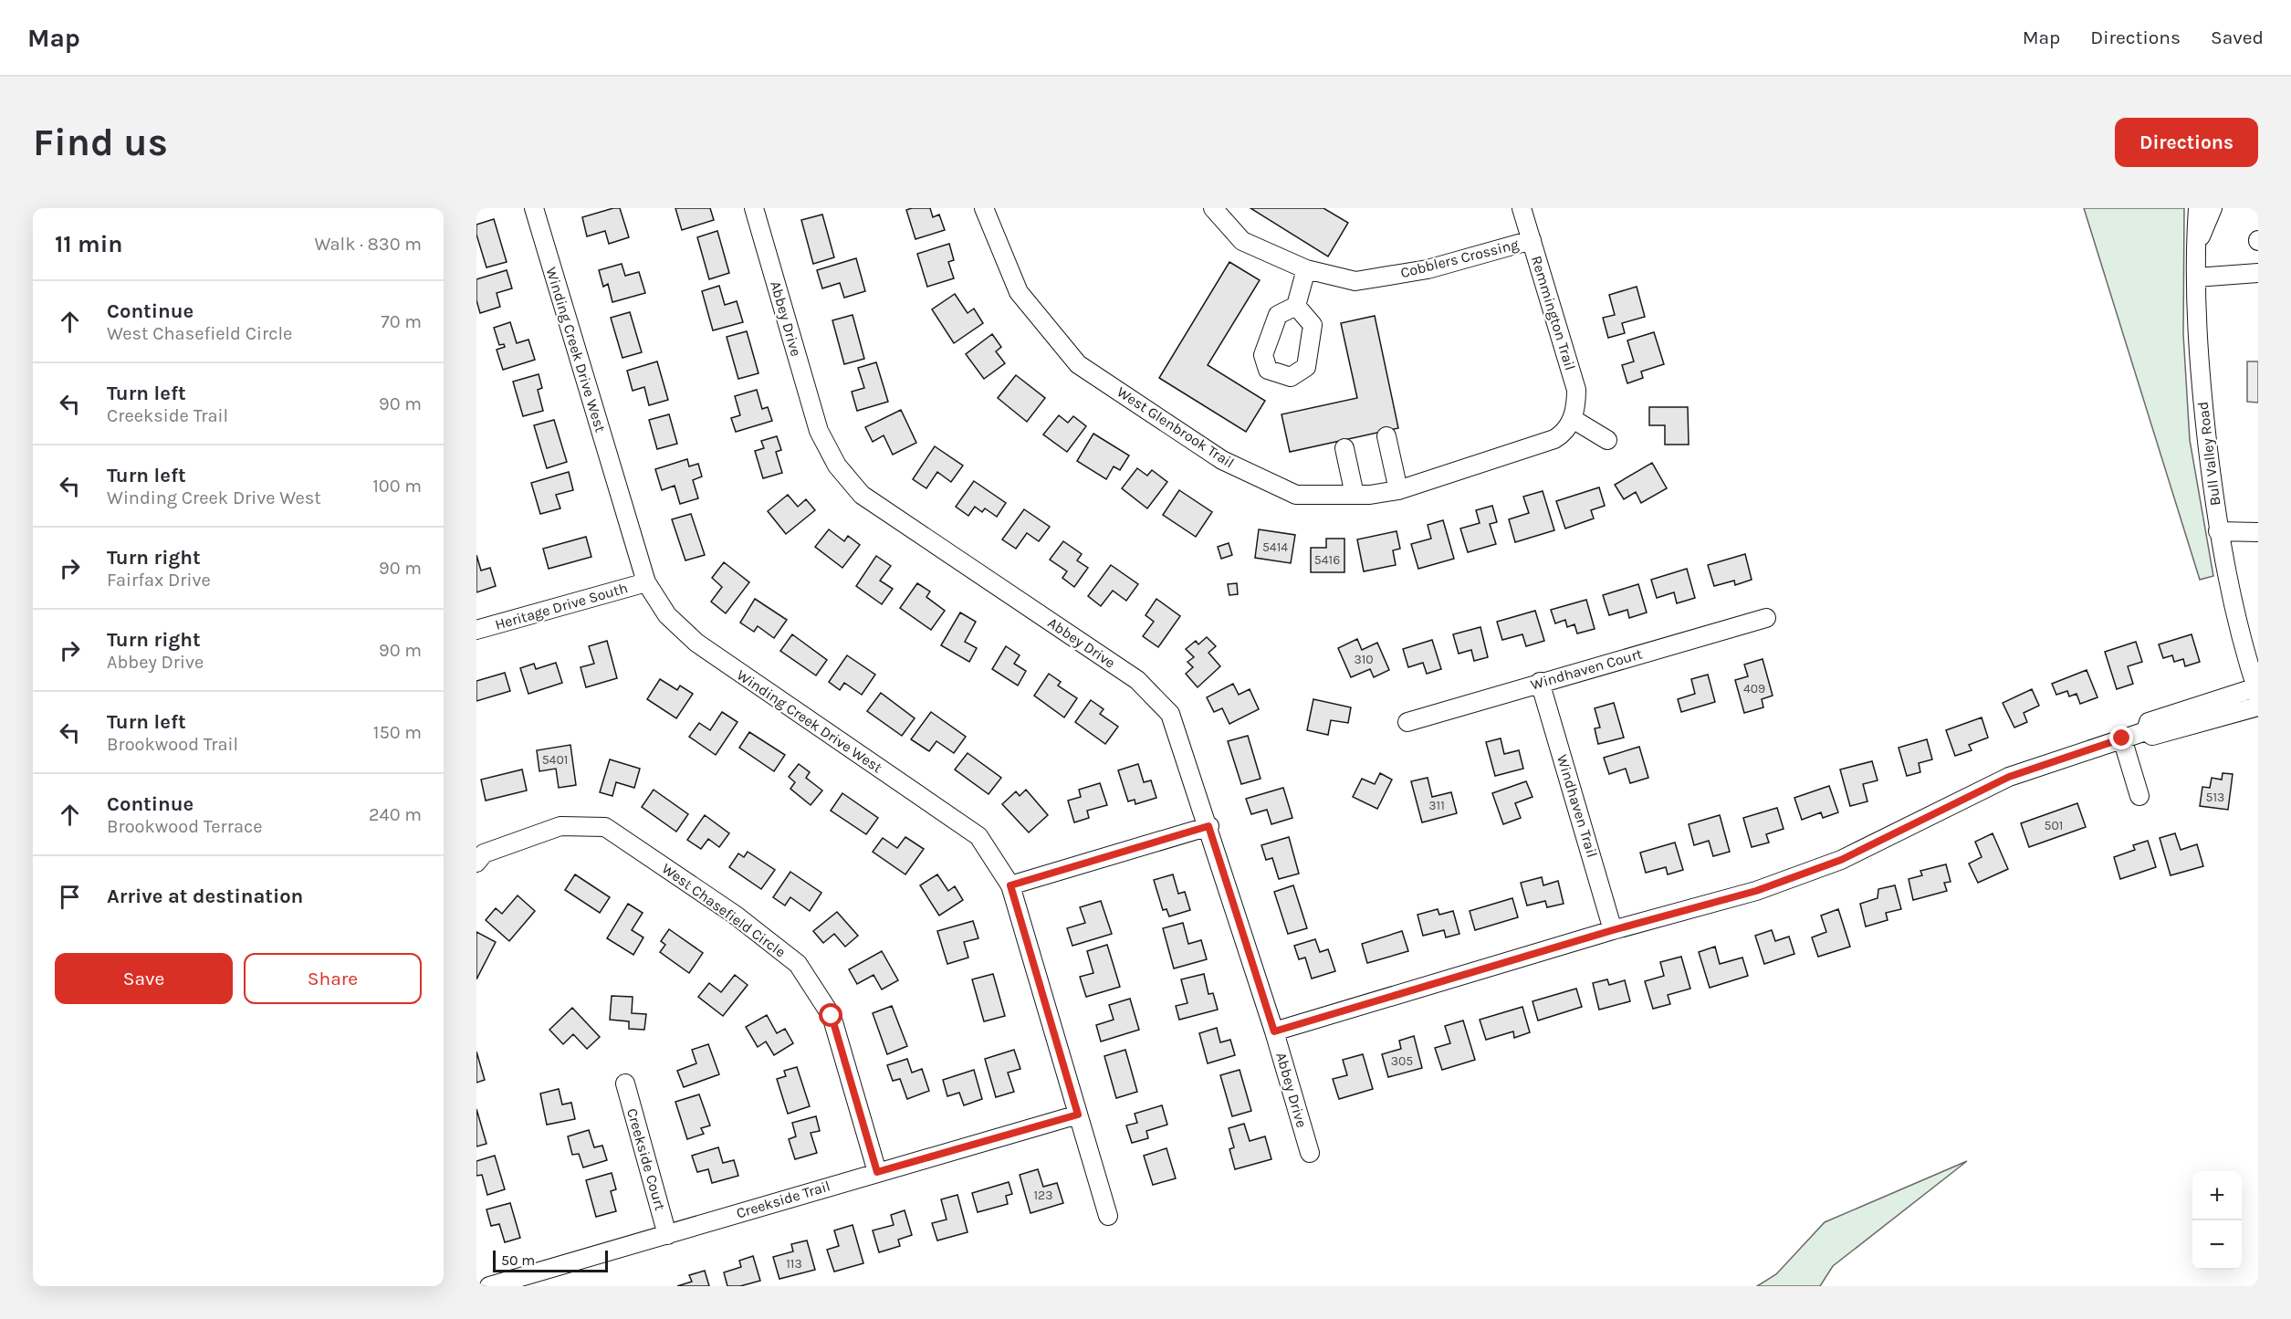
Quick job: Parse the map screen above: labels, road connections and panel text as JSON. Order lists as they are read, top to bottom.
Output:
{
  "streets": {
    "street": [
      "Cobblers Crossing",
      "Remmington Trail",
      "Abbey Drive",
      "Winding Creek Drive West",
      "West Glenbrook Trail",
      "Bull Valley Road",
      "Heritage Drive South",
      "Windhaven Court",
      "Windhaven Trail",
      "West Chasefield Circle",
      "Creekside Court",
      "Creekside Trail"
    ]
  },
  "crossings": [
    ["Cobblers Crossing", "Remmington Trail"],
    ["Remmington Trail", "West Glenbrook Trail"],
    ["Winding Creek Drive West", "Heritage Drive South"],
    ["Winding Creek Drive West", "Creekside Trail"],
    ["Windhaven Court", "Windhaven Trail"],
    ["West Chasefield Circle", "Creekside Trail"],
    ["Creekside Court", "Creekside Trail"]
  ],
  "house_numbers": [
    "5414",
    "5416",
    "310",
    "409",
    "5401",
    "513",
    "311",
    "501",
    "305",
    "123",
    "113"
  ],
  "scale_bar": "50 m",
  "page": {
    "header": "Map",
    "nav": ["Map", "Directions", "Saved"],
    "buttons": [
      "Directions",
      ["Save", "Share"]
    ],
    "title": "Find us",
    "heading": ["11 min", "Walk · 830 m"],
    "list": [
      ["Continue", "West Chasefield Circle", "70 m"],
      ["Turn left", "Creekside Trail", "90 m"],
      ["Turn left", "Winding Creek Drive West", "100 m"],
      ["Turn right", "Fairfax Drive", "90 m"],
      ["Turn right", "Abbey Drive", "90 m"],
      ["Turn left", "Brookwood Trail", "150 m"],
      ["Continue", "Brookwood Terrace", "240 m"],
      "Arrive at destination"
    ],
    "map_buttons": ["+", "−"],
    "scale": "50 m"
  }
}
